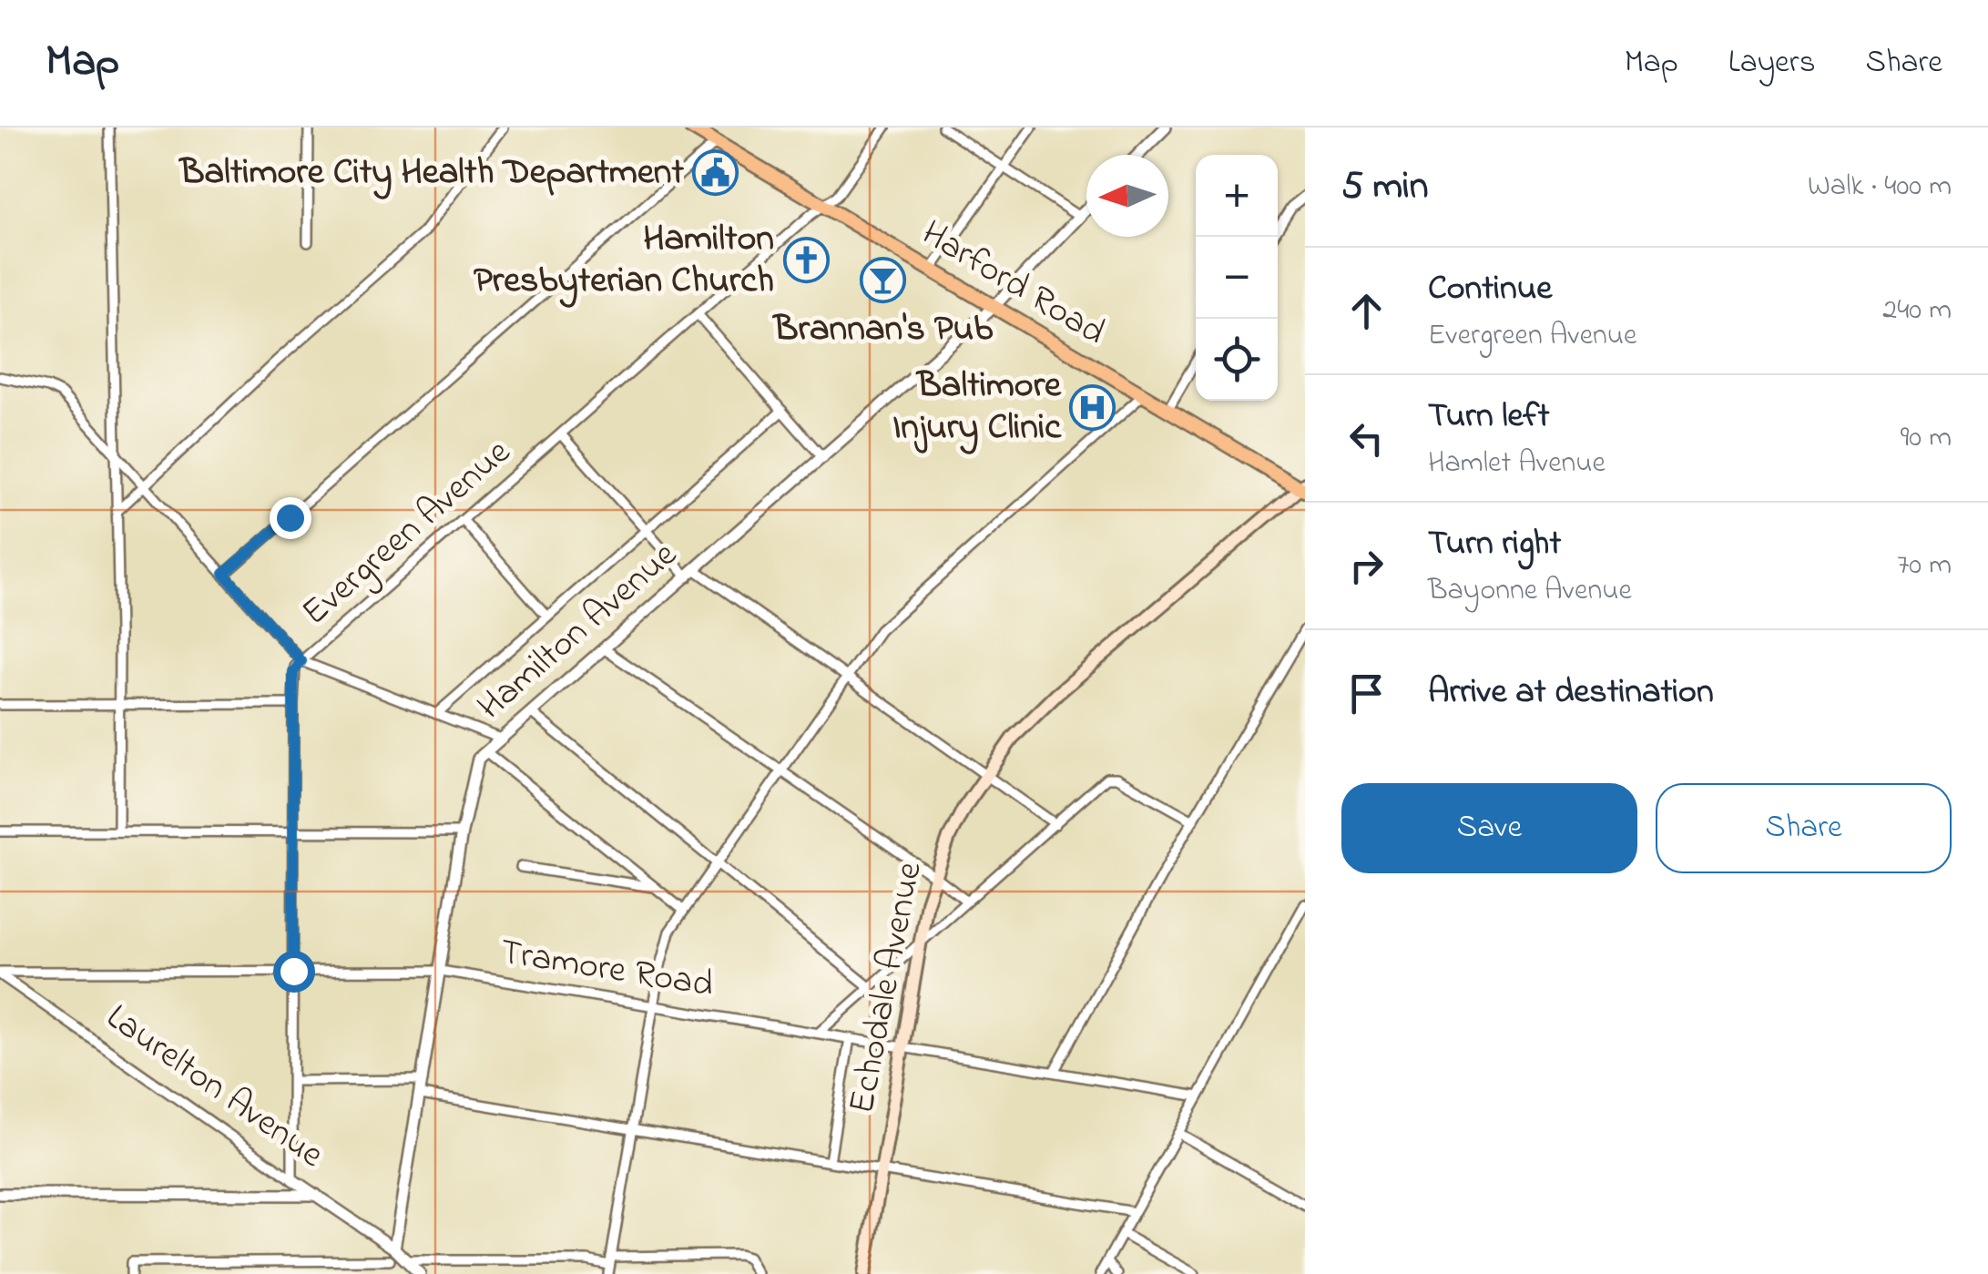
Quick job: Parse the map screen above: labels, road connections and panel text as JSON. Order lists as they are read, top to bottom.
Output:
{
  "streets": {
    "main road": ["Harford Road", "Echodale Avenue"],
    "street": [
      "Evergreen Avenue",
      "Hamilton Avenue",
      "Tramore Road",
      "Laurelton Avenue"
    ]
  },
  "crossings": [
    ["Harford Road", "Evergreen Avenue"],
    ["Harford Road", "Hamilton Avenue"],
    ["Harford Road", "Echodale Avenue"],
    ["Evergreen Avenue", "Tramore Road"],
    ["Evergreen Avenue", "Laurelton Avenue"],
    ["Hamilton Avenue", "Tramore Road"],
    ["Hamilton Avenue", "Laurelton Avenue"],
    ["Tramore Road", "Echodale Avenue"],
    ["Tramore Road", "Laurelton Avenue"]
  ],
  "places": {
    "public building": ["Baltimore City Health Department"],
    "church": ["Hamilton Presbyterian Church"],
    "bar": ["Brannan's Pub"],
    "hospital": ["Baltimore Injury Clinic"]
  },
  "north": "left",
  "page": {
    "header": "Map",
    "nav": ["Map", "Layers", "Share"],
    "heading": ["5 min", "Walk · 400 m"],
    "map_buttons": ["+", "−"],
    "list": [
      ["Continue", "Evergreen Avenue", "240 m"],
      ["Turn left", "Hamlet Avenue", "90 m"],
      ["Turn right", "Bayonne Avenue", "70 m"],
      "Arrive at destination"
    ],
    "buttons": ["Save", "Share"]
  }
}
